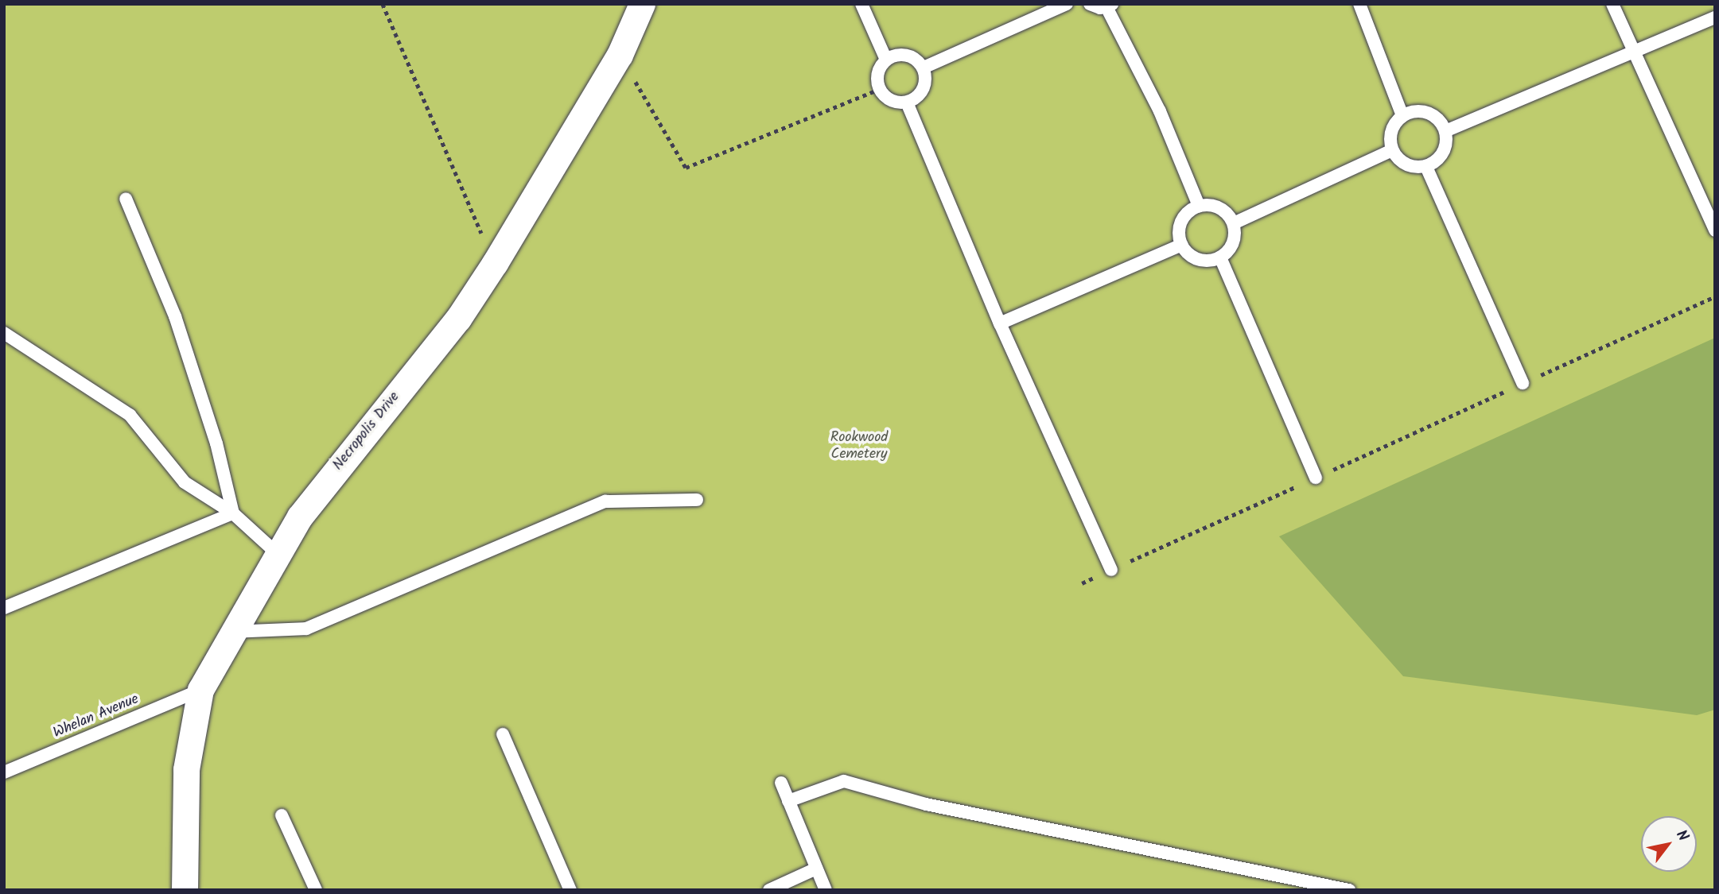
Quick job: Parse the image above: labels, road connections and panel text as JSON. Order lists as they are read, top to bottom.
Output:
{
  "streets": {
    "street": ["Necropolis Drive"],
    "lane": ["Whelan Avenue"]
  },
  "crossings": [
    ["Necropolis Drive", "Whelan Avenue"]
  ],
  "parks": ["Rookwood Cemetery"],
  "north": "top right"
}
